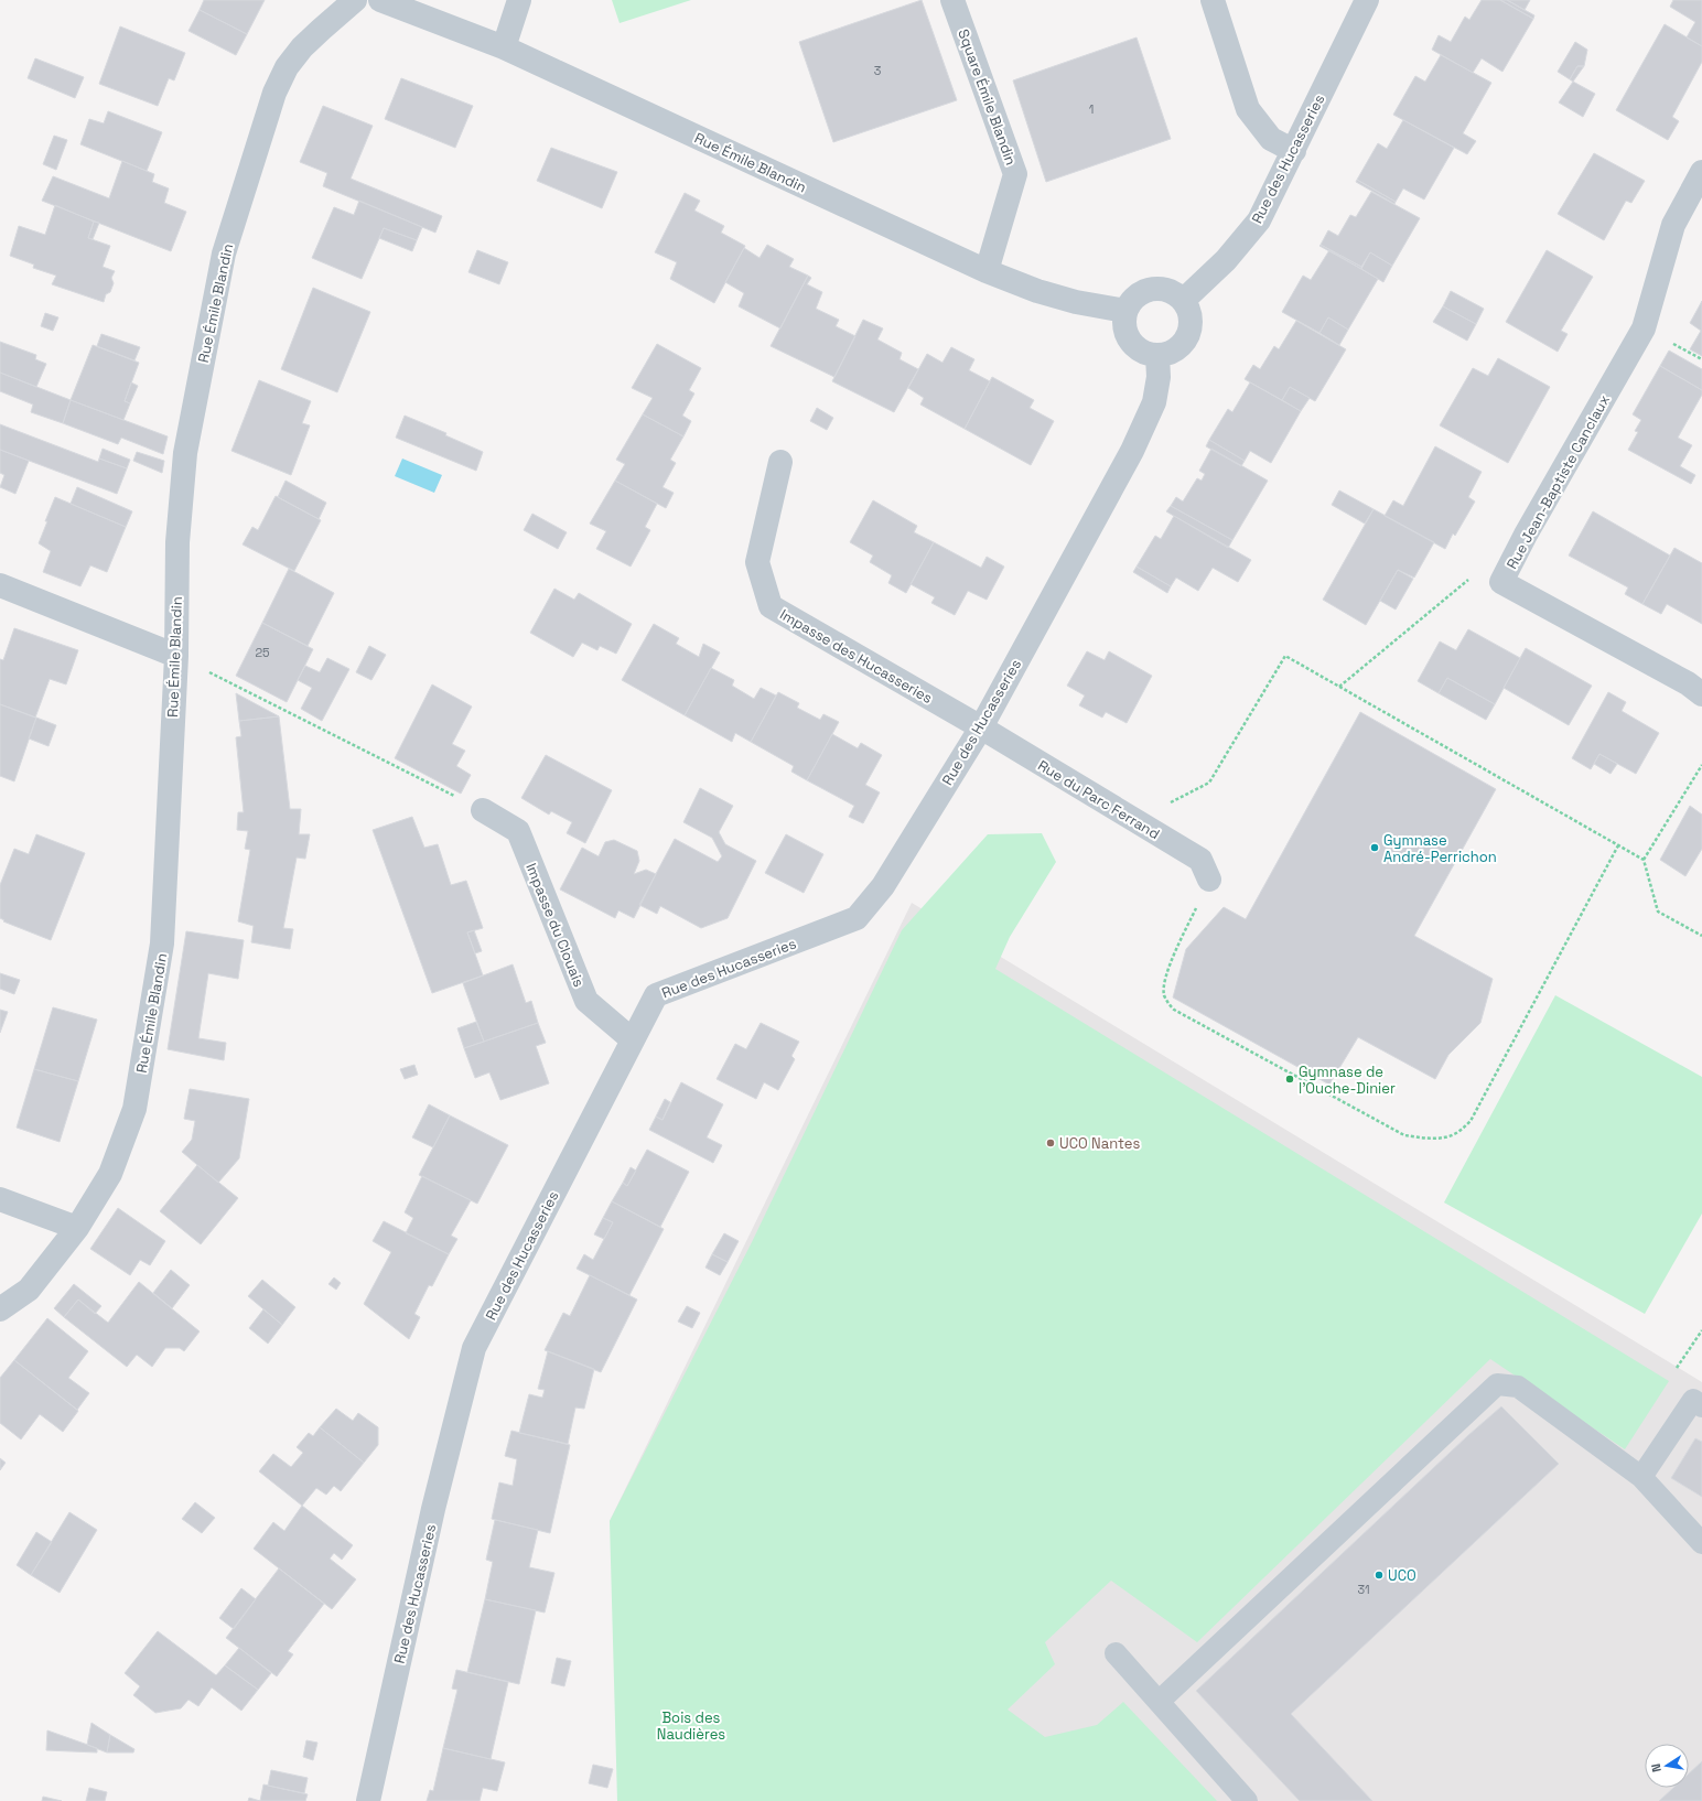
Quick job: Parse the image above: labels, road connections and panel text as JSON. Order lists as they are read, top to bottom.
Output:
{
  "streets": {
    "street": [
      "Square Émile Blandin",
      "Rue des Hucasseries",
      "Rue Émile Blandin",
      "Rue Jean-Baptiste Canclaux",
      "Impasse des Hucasseries",
      "Rue du Parc Ferrand",
      "Impasse du Clouais"
    ]
  },
  "crossings": [
    ["Square Émile Blandin", "Rue Émile Blandin"],
    ["Rue des Hucasseries", "Rue Émile Blandin"],
    ["Rue des Hucasseries", "Impasse des Hucasseries"],
    ["Rue des Hucasseries", "Rue du Parc Ferrand"],
    ["Rue des Hucasseries", "Impasse du Clouais"],
    ["Impasse des Hucasseries", "Rue du Parc Ferrand"]
  ],
  "parks": ["Bois des Naudières"],
  "places": [
    "Gymnase André-Perrichon",
    "Gymnase de l'Ouche-Dinier",
    "UCO Nantes",
    "UCO"
  ],
  "house_numbers": [
    "3",
    "1",
    "25",
    "31"
  ],
  "north": "left"
}
